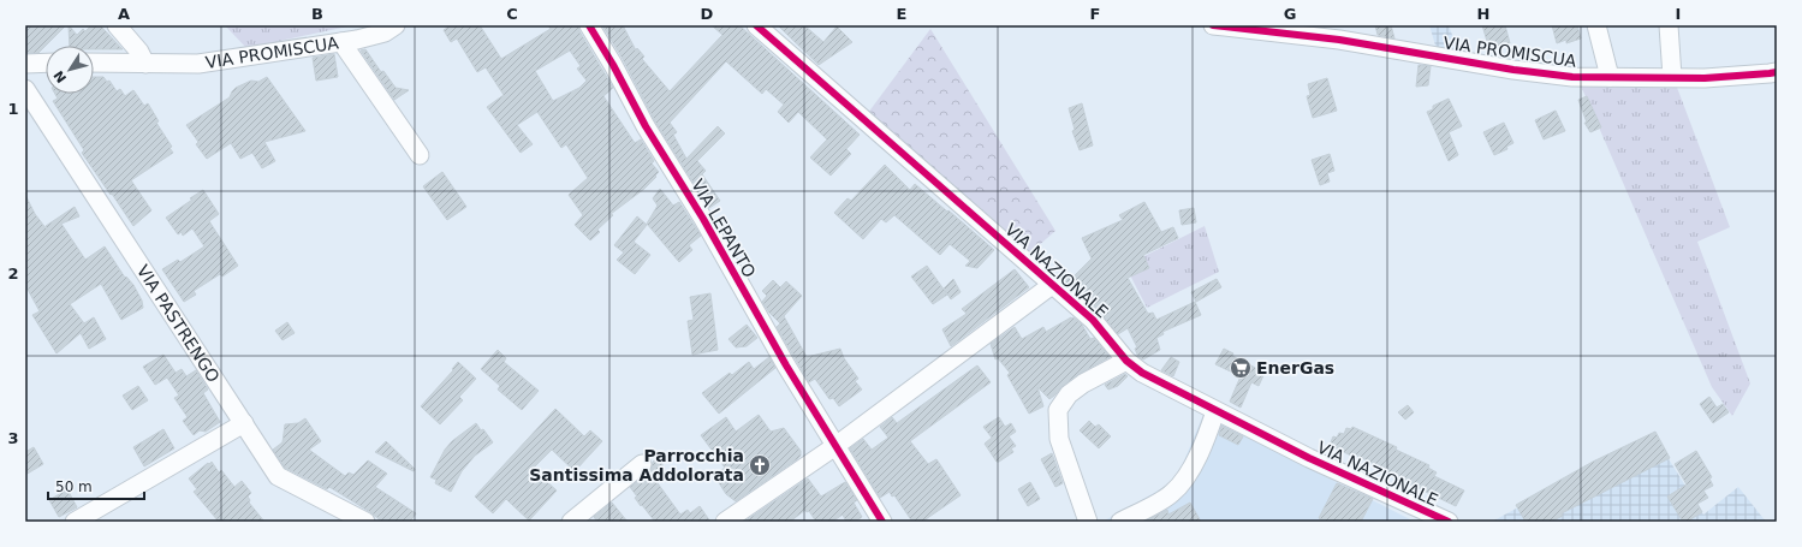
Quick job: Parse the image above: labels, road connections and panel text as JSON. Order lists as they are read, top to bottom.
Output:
{
  "streets": {
    "street": [
      "VIA PROMISCUA",
      "VIA LEPANTO",
      "VIA NAZIONALE",
      "VIA PASTRENGO"
    ]
  },
  "places": {
    "supermarket": ["EnerGas"],
    "church": ["Parrocchia Santissima Addolorata"]
  },
  "scale_bar": "50 m",
  "north": "bottom left",
  "grid": {
    "columns": [
      "A",
      "B",
      "C",
      "D",
      "E",
      "F",
      "G",
      "H",
      "I"
    ],
    "rows": ["1", "2", "3"]
  }
}
